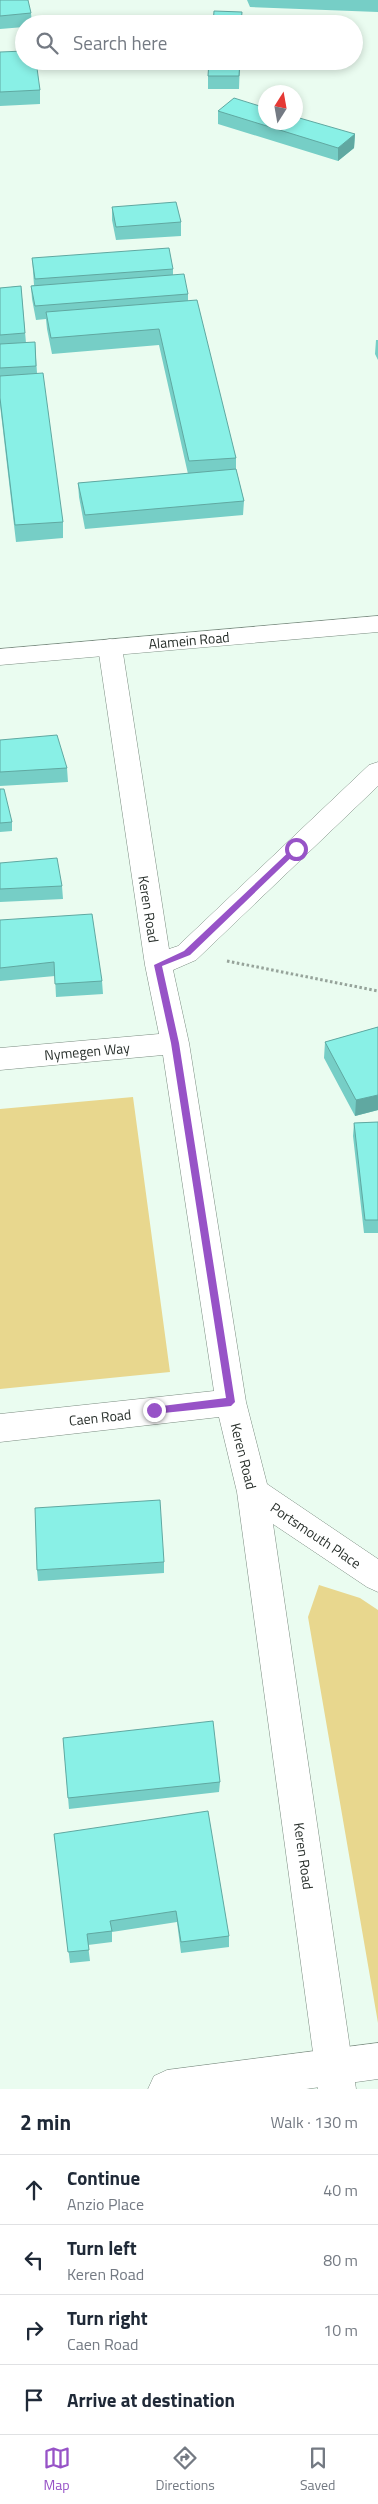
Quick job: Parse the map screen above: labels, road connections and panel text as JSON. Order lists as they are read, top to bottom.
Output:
{
  "streets": {
    "street": [
      "Alamein Road",
      "Keren Road",
      "Nymegen Way",
      "Caen Road",
      "Portsmouth Place"
    ]
  },
  "crossings": [
    ["Alamein Road", "Keren Road"],
    ["Keren Road", "Nymegen Way"],
    ["Keren Road", "Caen Road"],
    ["Keren Road", "Portsmouth Place"]
  ],
  "north": "top",
  "page": {
    "search": "Search here",
    "heading": ["2 min", "Walk · 130 m"],
    "list": [
      ["Continue", "Anzio Place", "40 m"],
      ["Turn left", "Keren Road", "80 m"],
      ["Turn right", "Caen Road", "10 m"],
      "Arrive at destination"
    ],
    "nav": ["Map", "Directions", "Saved"]
  }
}
